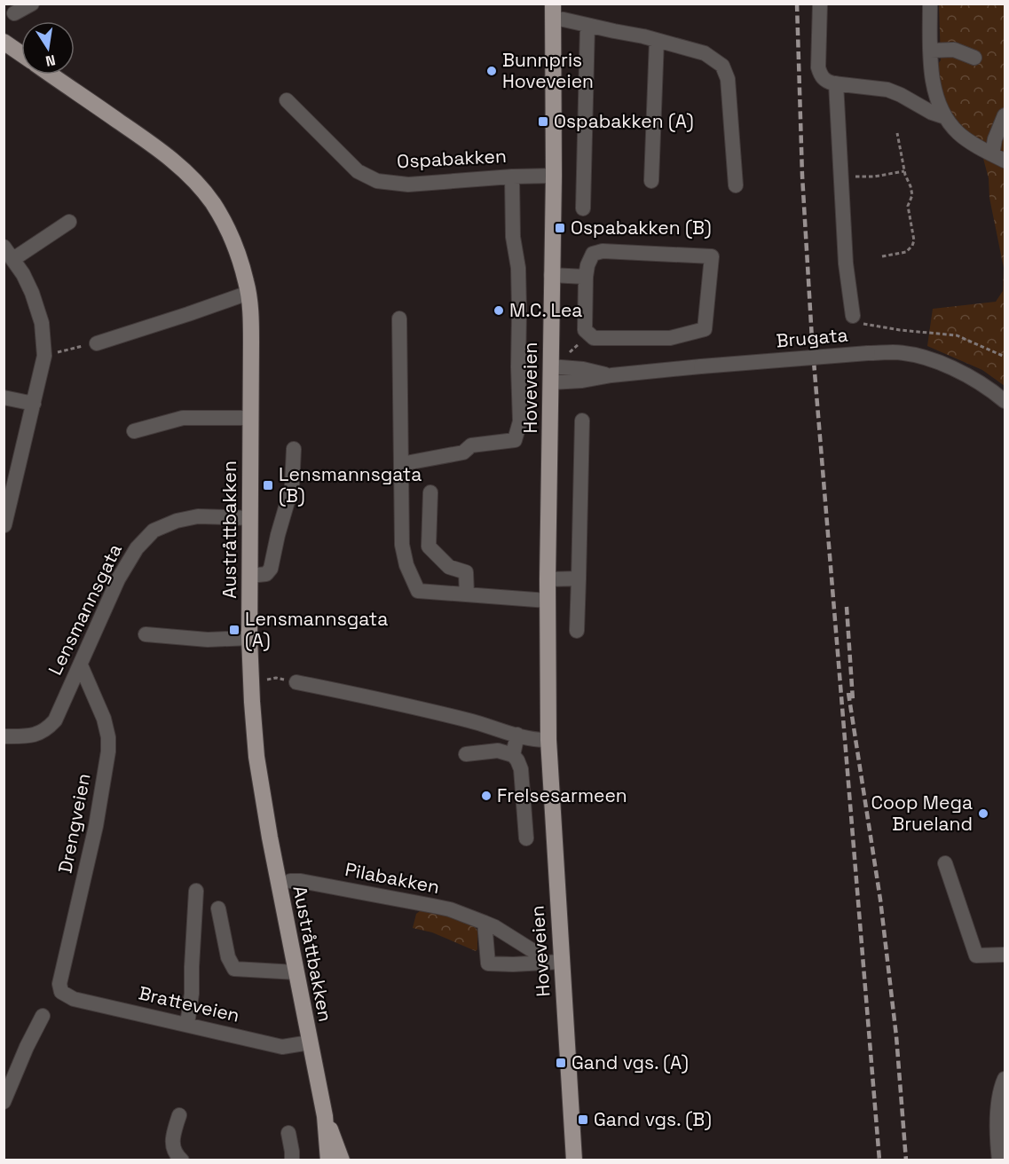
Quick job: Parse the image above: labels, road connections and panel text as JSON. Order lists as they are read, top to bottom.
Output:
{
  "streets": {
    "main road": ["Hoveveien", "Austråttbakken"],
    "street": [
      "Ospabakken",
      "Brugata",
      "Lensmannsgata",
      "Drengveien",
      "Pilabakken",
      "Bratteveien"
    ]
  },
  "crossings": [
    ["Ospabakken", "Hoveveien"],
    ["Brugata", "Hoveveien"],
    ["Austråttbakken", "Lensmannsgata"],
    ["Austråttbakken", "Bratteveien"],
    ["Lensmannsgata", "Drengveien"],
    ["Drengveien", "Bratteveien"]
  ],
  "places": {
    "other": [
      "Bunnpris Hoveveien",
      "M.C. Lea",
      "Frelsesarmeen",
      "Coop Mega Brueland"
    ],
    "transit": [
      "Ospabakken (A)",
      "Ospabakken (B)",
      "Lensmannsgata (B)",
      "Lensmannsgata (A)",
      "Gand vgs. (A)",
      "Gand vgs. (B)"
    ]
  },
  "north": "bottom"
}
